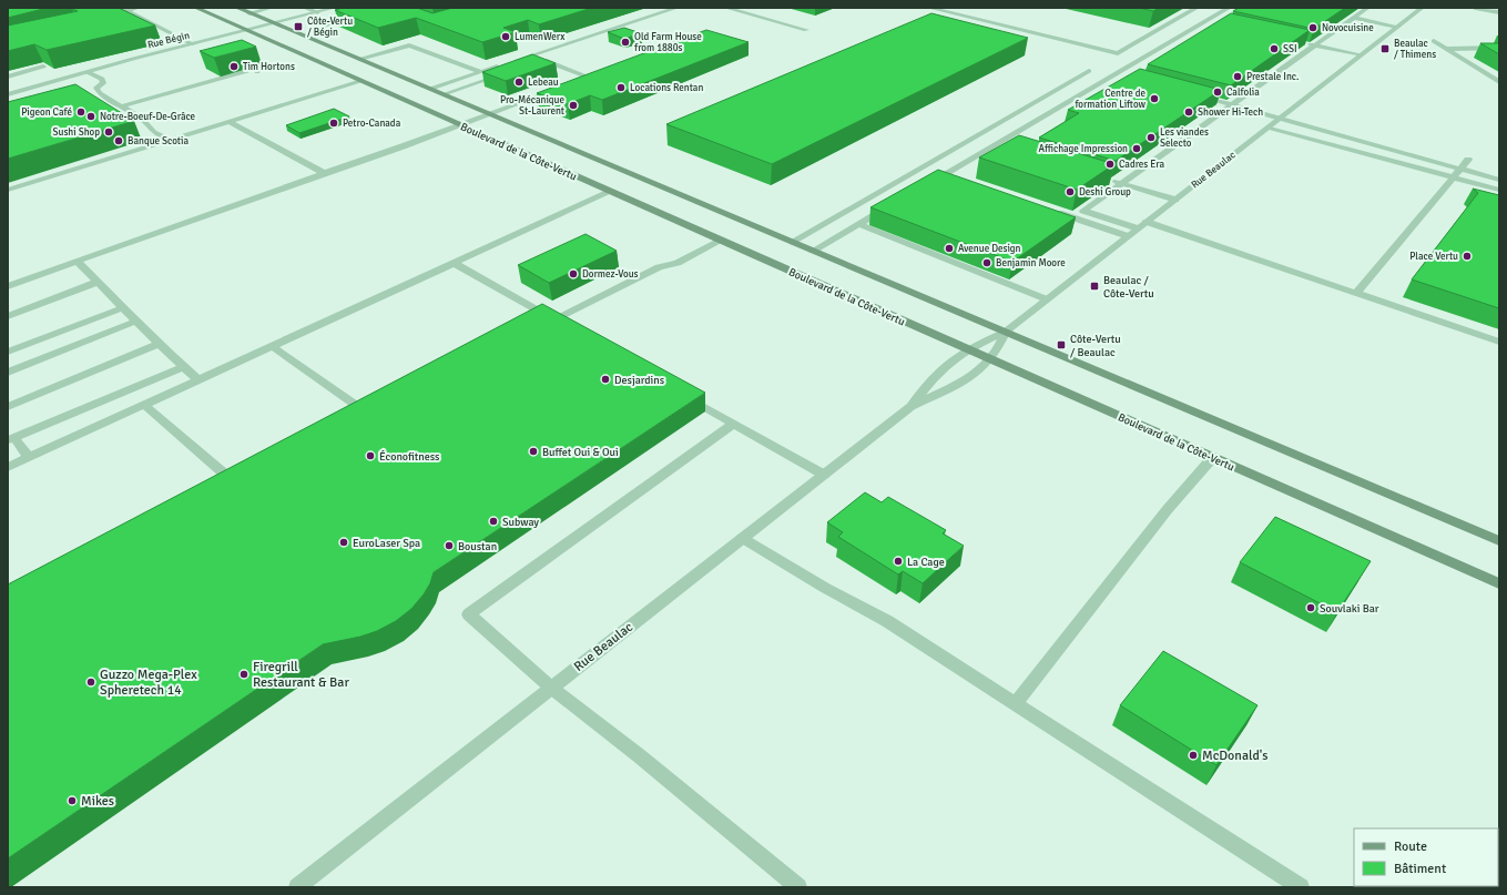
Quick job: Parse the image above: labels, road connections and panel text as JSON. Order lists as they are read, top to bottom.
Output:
{
  "streets": {
    "main road": ["Boulevard de la Côte-Vertu"],
    "street": ["Rue Bégin", "Rue Beaulac"]
  },
  "crossings": [
    ["Rue Bégin", "Boulevard de la Côte-Vertu"],
    ["Boulevard de la Côte-Vertu", "Rue Beaulac"]
  ],
  "places": {
    "transit": [
      "Côte-Vertu / Bégin",
      "Beaulac / Thimens",
      "Beaulac / Côte-Vertu",
      "Côte-Vertu / Beaulac"
    ],
    "other": [
      "Novocuisine",
      "LumenWerx",
      "Old Farm House from 1880s",
      "SSI",
      "Tim Hortons",
      "Prestale Inc.",
      "Lebeau",
      "Locations Rentan",
      "Calfolia",
      "Centre de formation Liftow",
      "Pro-Mécanique St-Laurent",
      "Pigeon Café",
      "Shower Hi-Tech",
      "Notre-Boeuf-De-Grâce",
      "Petro-Canada",
      "Sushi Shop",
      "Les viandes Selecto",
      "Banque Scotia",
      "Affichage Impression",
      "Cadres Era",
      "Deshi Group",
      "Avenue Design",
      "Place Vertu",
      "Benjamin Moore",
      "Dormez-Vous",
      "Desjardins",
      "Buffet Oui & Oui",
      "Éconofitness",
      "Subway",
      "EuroLaser Spa",
      "Boustan",
      "La Cage",
      "Souvlaki Bar",
      "Firegrill Restaurant & Bar",
      "Guzzo Mega-Plex Spheretech 14",
      "McDonald's",
      "Mikes"
    ]
  },
  "legend": ["Route", "Bâtiment"]
}
